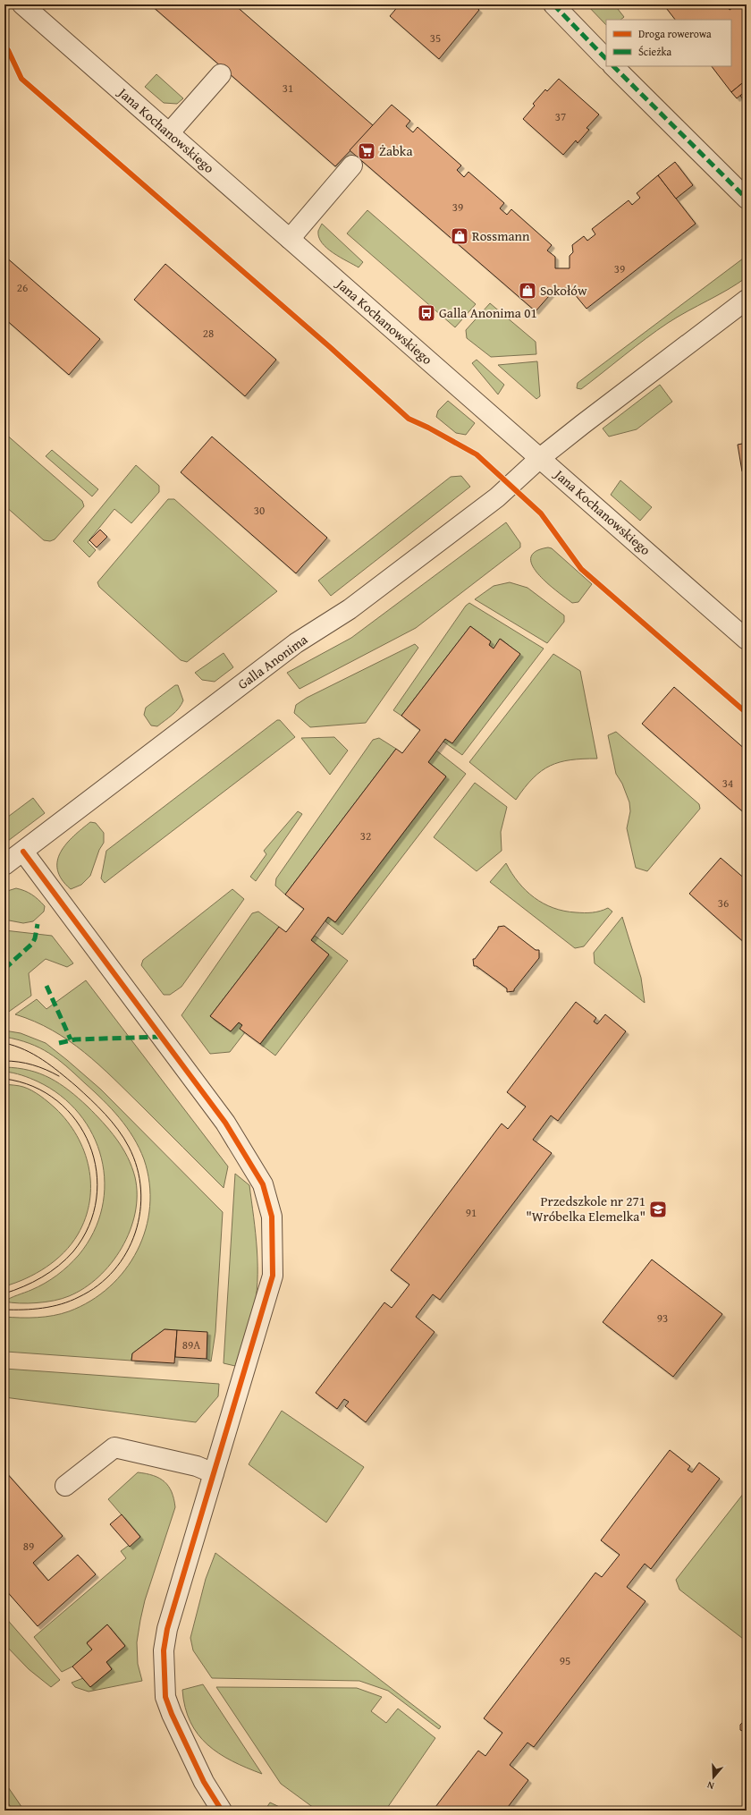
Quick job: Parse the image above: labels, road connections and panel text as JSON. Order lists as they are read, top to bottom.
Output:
{
  "streets": {
    "street": ["Jana Kochanowskiego", "Galla Anonima"]
  },
  "crossings": [
    ["Jana Kochanowskiego", "Galla Anonima"]
  ],
  "places": {
    "supermarket": ["Żabka"],
    "shop": ["Rossmann", "Sokołów"],
    "bus stop": ["Galla Anonima 01"],
    "school or university": ["Przedszkole nr 271 \"Wróbelka Elemelka\""]
  },
  "house_numbers": [
    "35",
    "31",
    "37",
    "39",
    "39",
    "26",
    "28",
    "30",
    "34",
    "32",
    "36",
    "91",
    "93",
    "89A",
    "89",
    "95"
  ],
  "legend": ["Droga rowerowa", "Ścieżka"],
  "north": "bottom"
}
